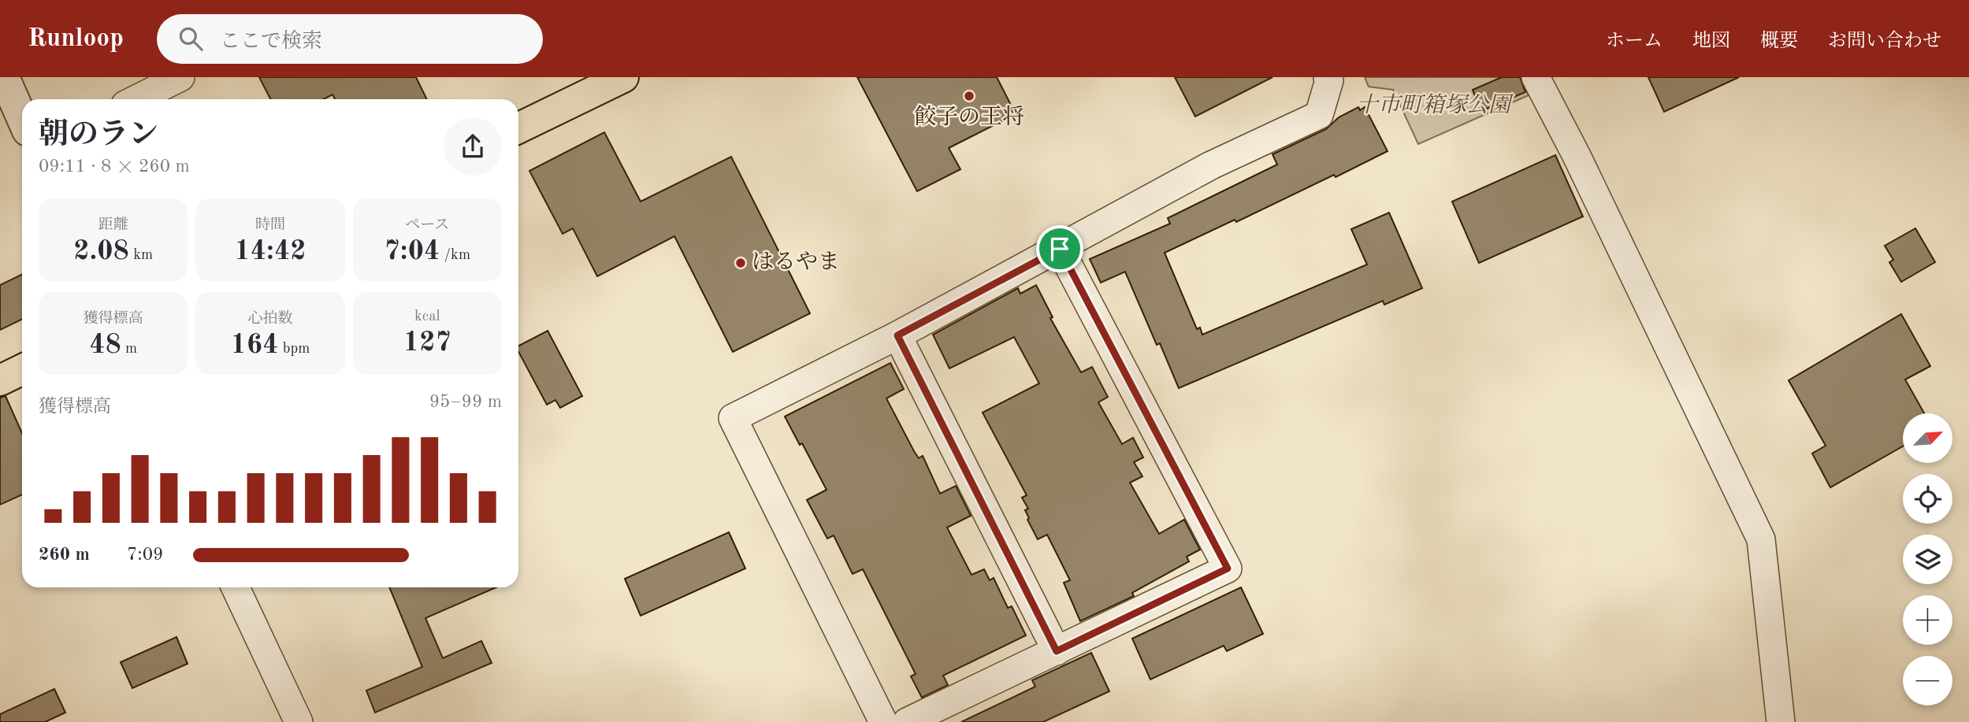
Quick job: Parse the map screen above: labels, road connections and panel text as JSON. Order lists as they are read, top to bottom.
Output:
{
  "parks": ["十市町箱塚公園"],
  "places": ["餃子の王将", "はるやま"],
  "north": "top right",
  "page": {
    "header": "Runloop",
    "search": "ここで検索",
    "nav": [
      "ホーム",
      "地図",
      "概要",
      "お問い合わせ"
    ],
    "heading": ["朝のラン", "09:11 · 8 × 260 m"],
    "stats": [
      ["距離", "2.08 km"],
      ["時間", "14:42"],
      ["ペース", "7:04 /km"],
      ["獲得標高", "48 m"],
      ["心拍数", "164 bpm"],
      ["kcal", "127"]
    ],
    "chart": ["獲得標高", "95–99 m"],
    "map_buttons": ["+", "−"],
    "list": [
      {
        "name": "260 m",
        "note": "7:09"
      }
    ]
  }
}
